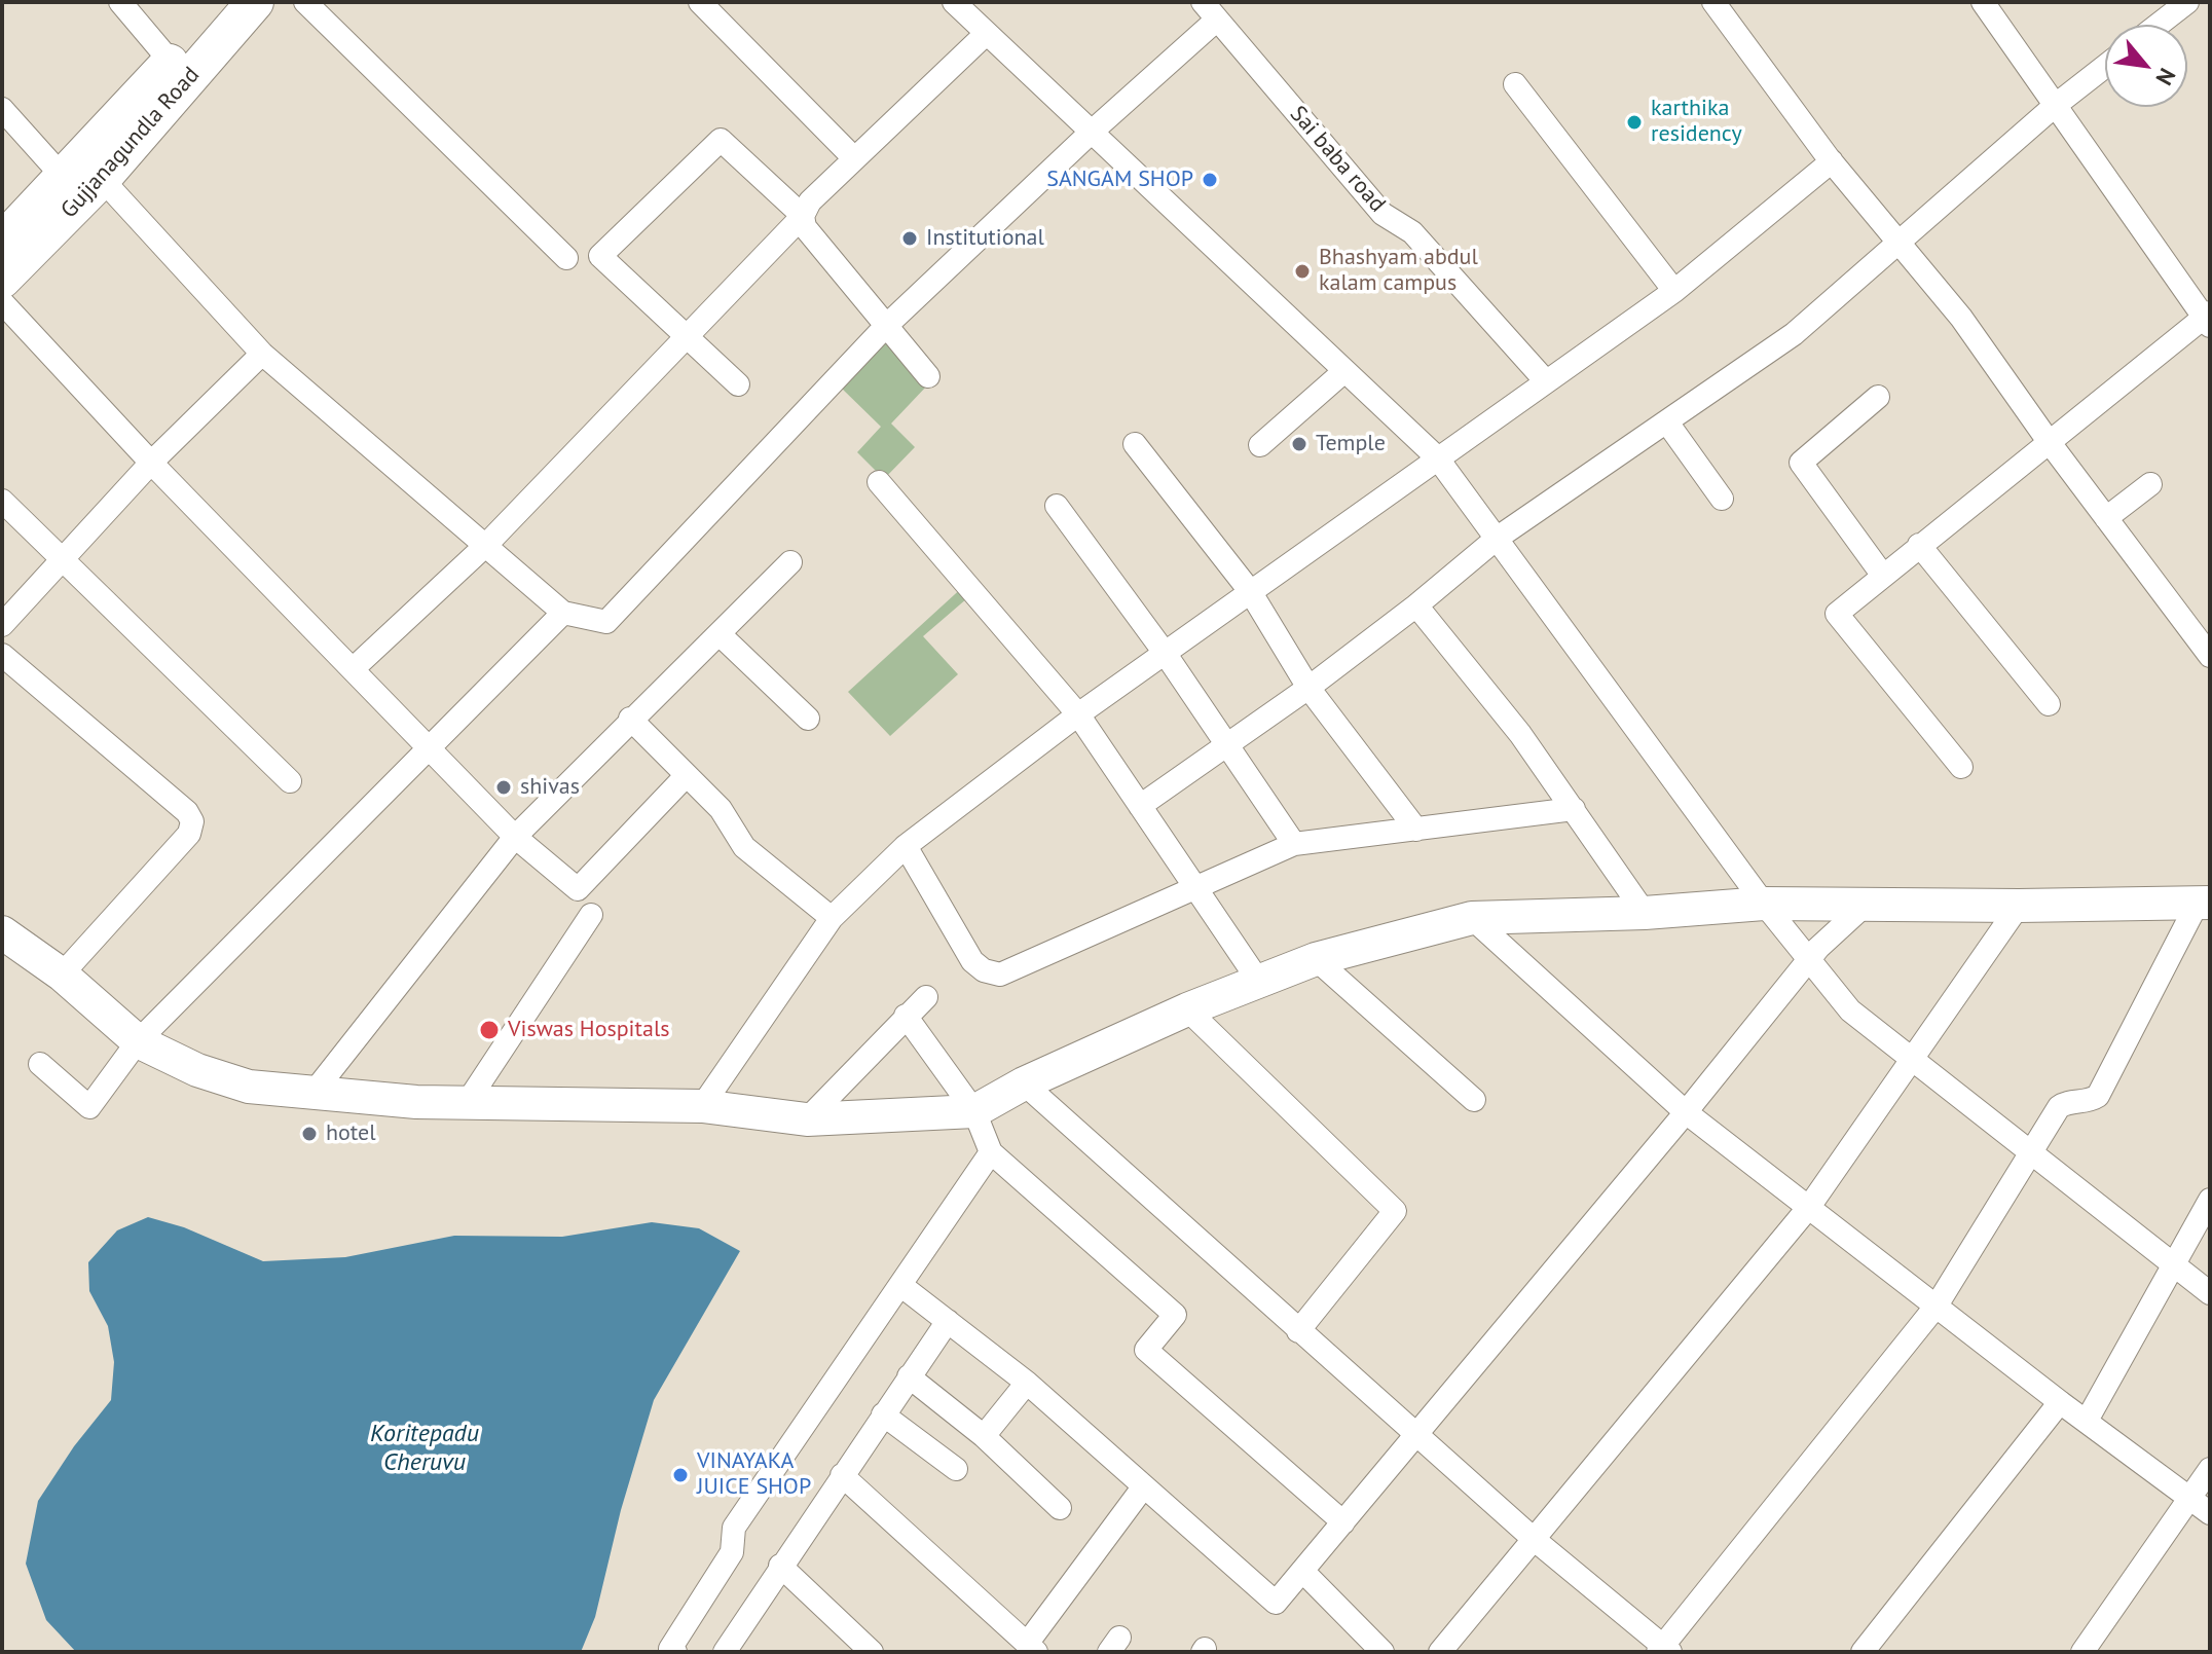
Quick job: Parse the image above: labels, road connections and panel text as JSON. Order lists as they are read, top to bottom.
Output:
{
  "streets": {
    "main road": ["Gujjanagundla Road"],
    "street": ["Sai baba road"]
  },
  "water": ["Koritepadu Cheruvu"],
  "places": [
    "karthika residency",
    "SANGAM SHOP",
    "Institutional",
    "Bhashyam abdul kalam campus",
    "Temple",
    "shivas",
    "Viswas Hospitals",
    "hotel",
    "VINAYAKA JUICE SHOP"
  ],
  "north": "bottom right"
}
